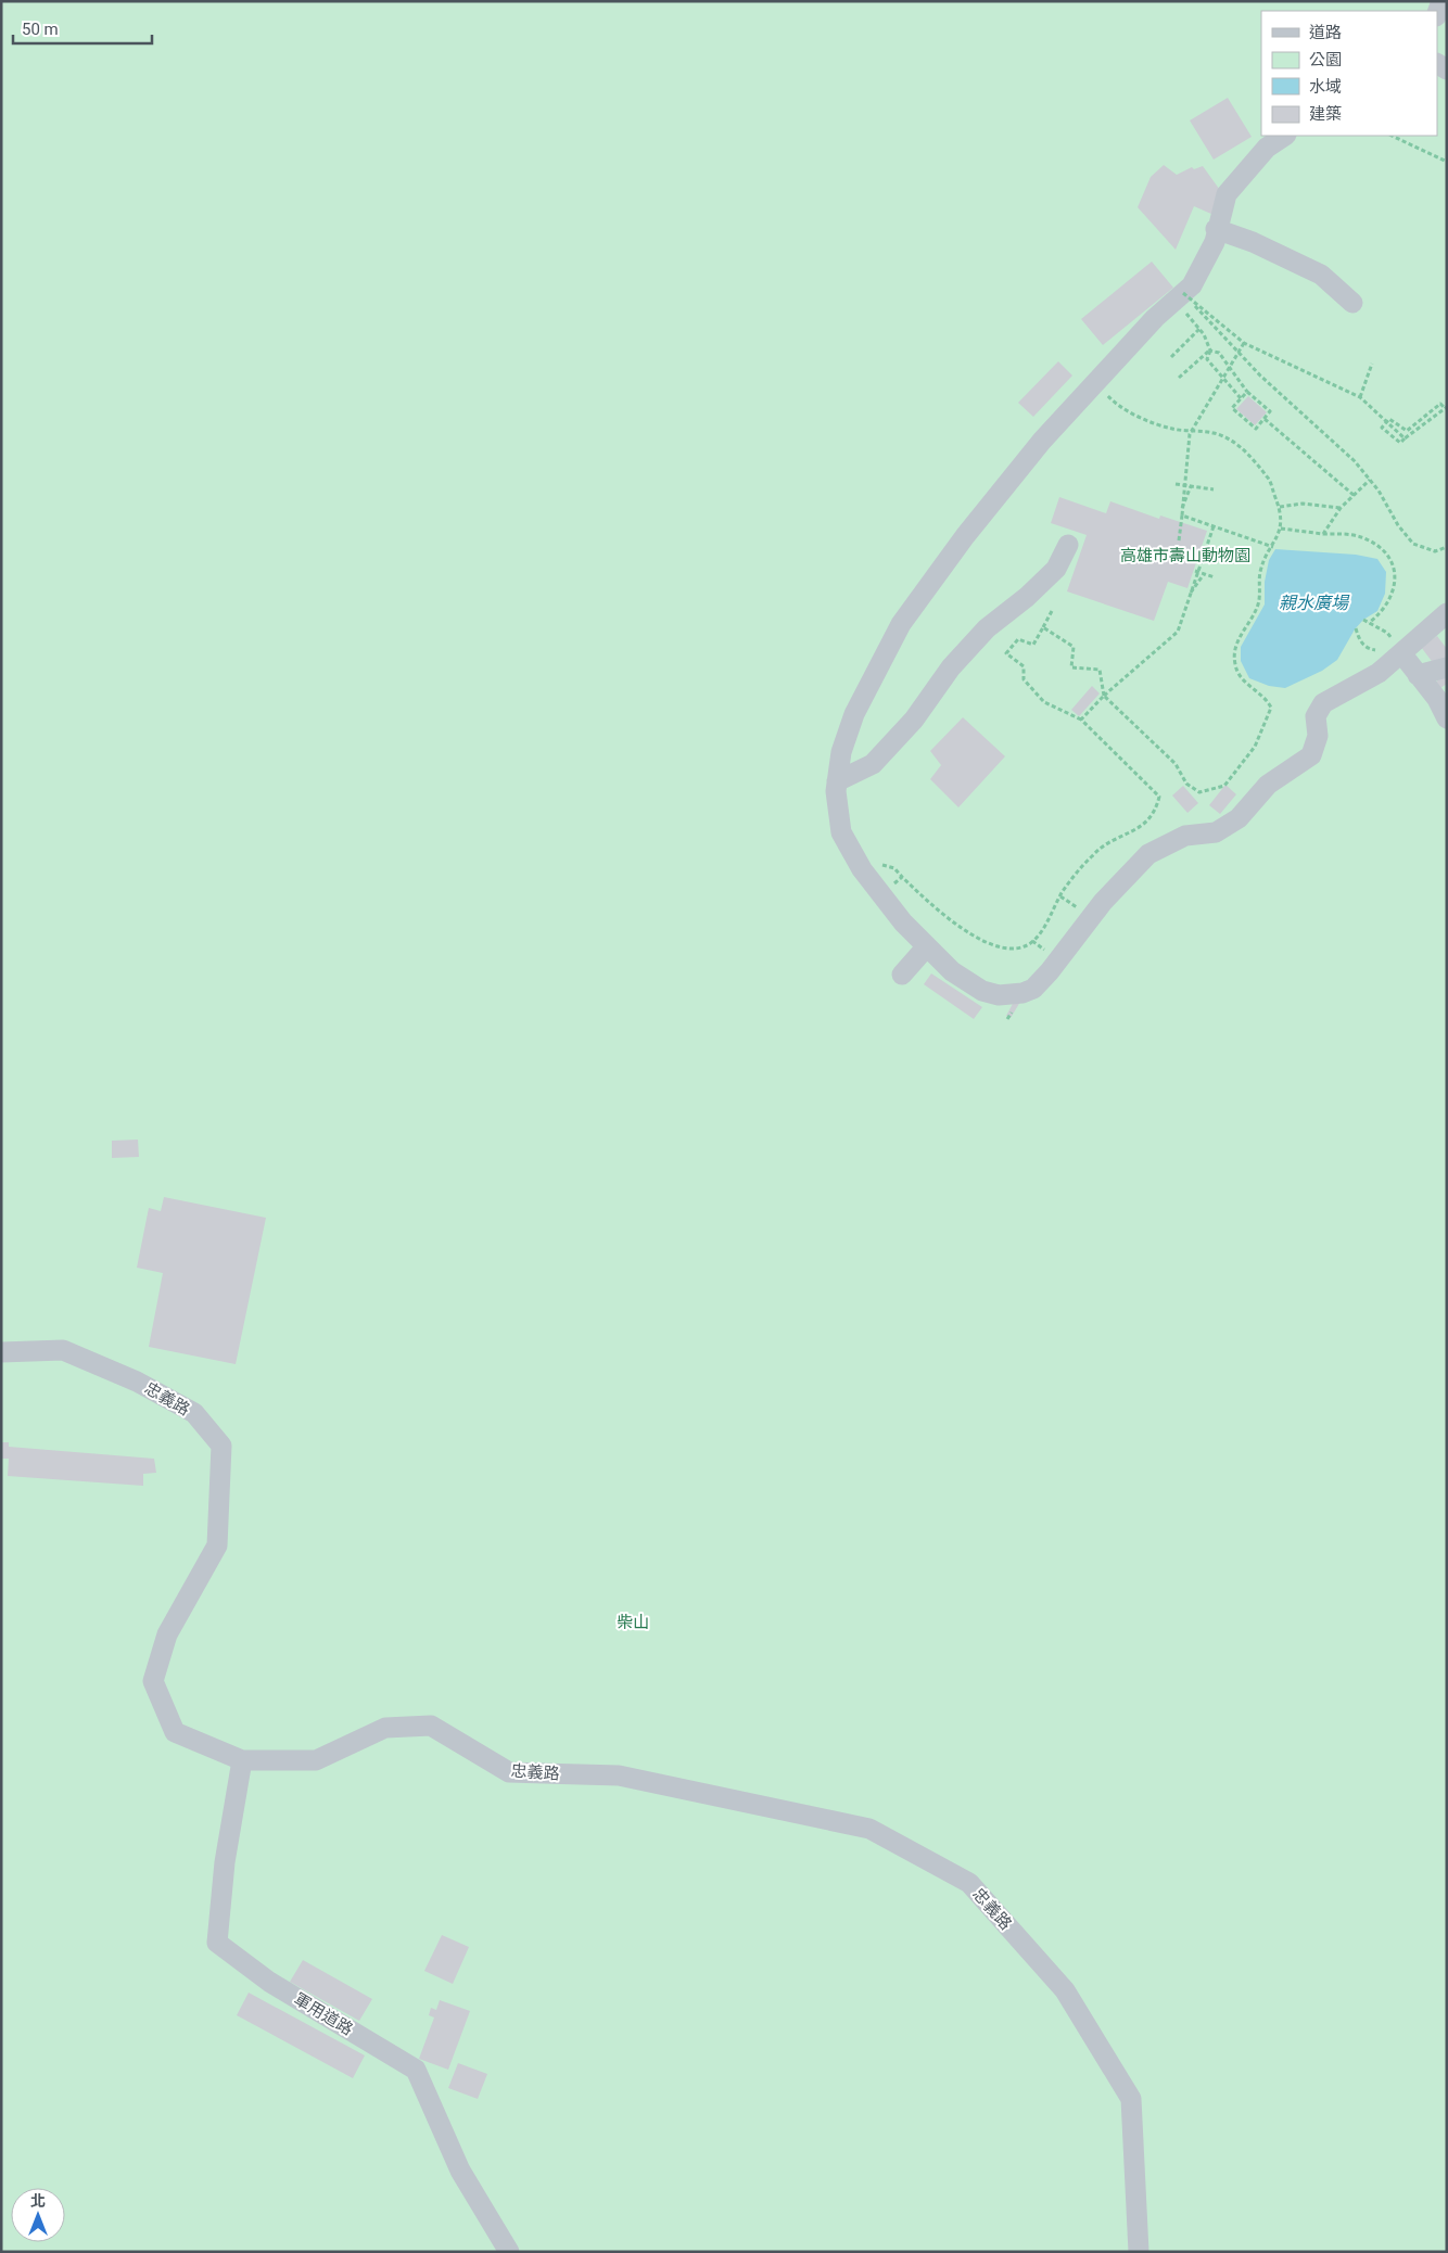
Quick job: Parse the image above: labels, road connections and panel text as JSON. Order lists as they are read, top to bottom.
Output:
{
  "streets": {
    "lane": ["忠義路", "軍用道路"]
  },
  "crossings": [
    ["忠義路", "軍用道路"]
  ],
  "water": ["親水廣場"],
  "parks": ["高雄市壽山動物園", "柴山"],
  "legend": [
    "道路",
    "公園",
    "水域",
    "建築"
  ],
  "scale_bar": "50 m",
  "north": "top"
}
